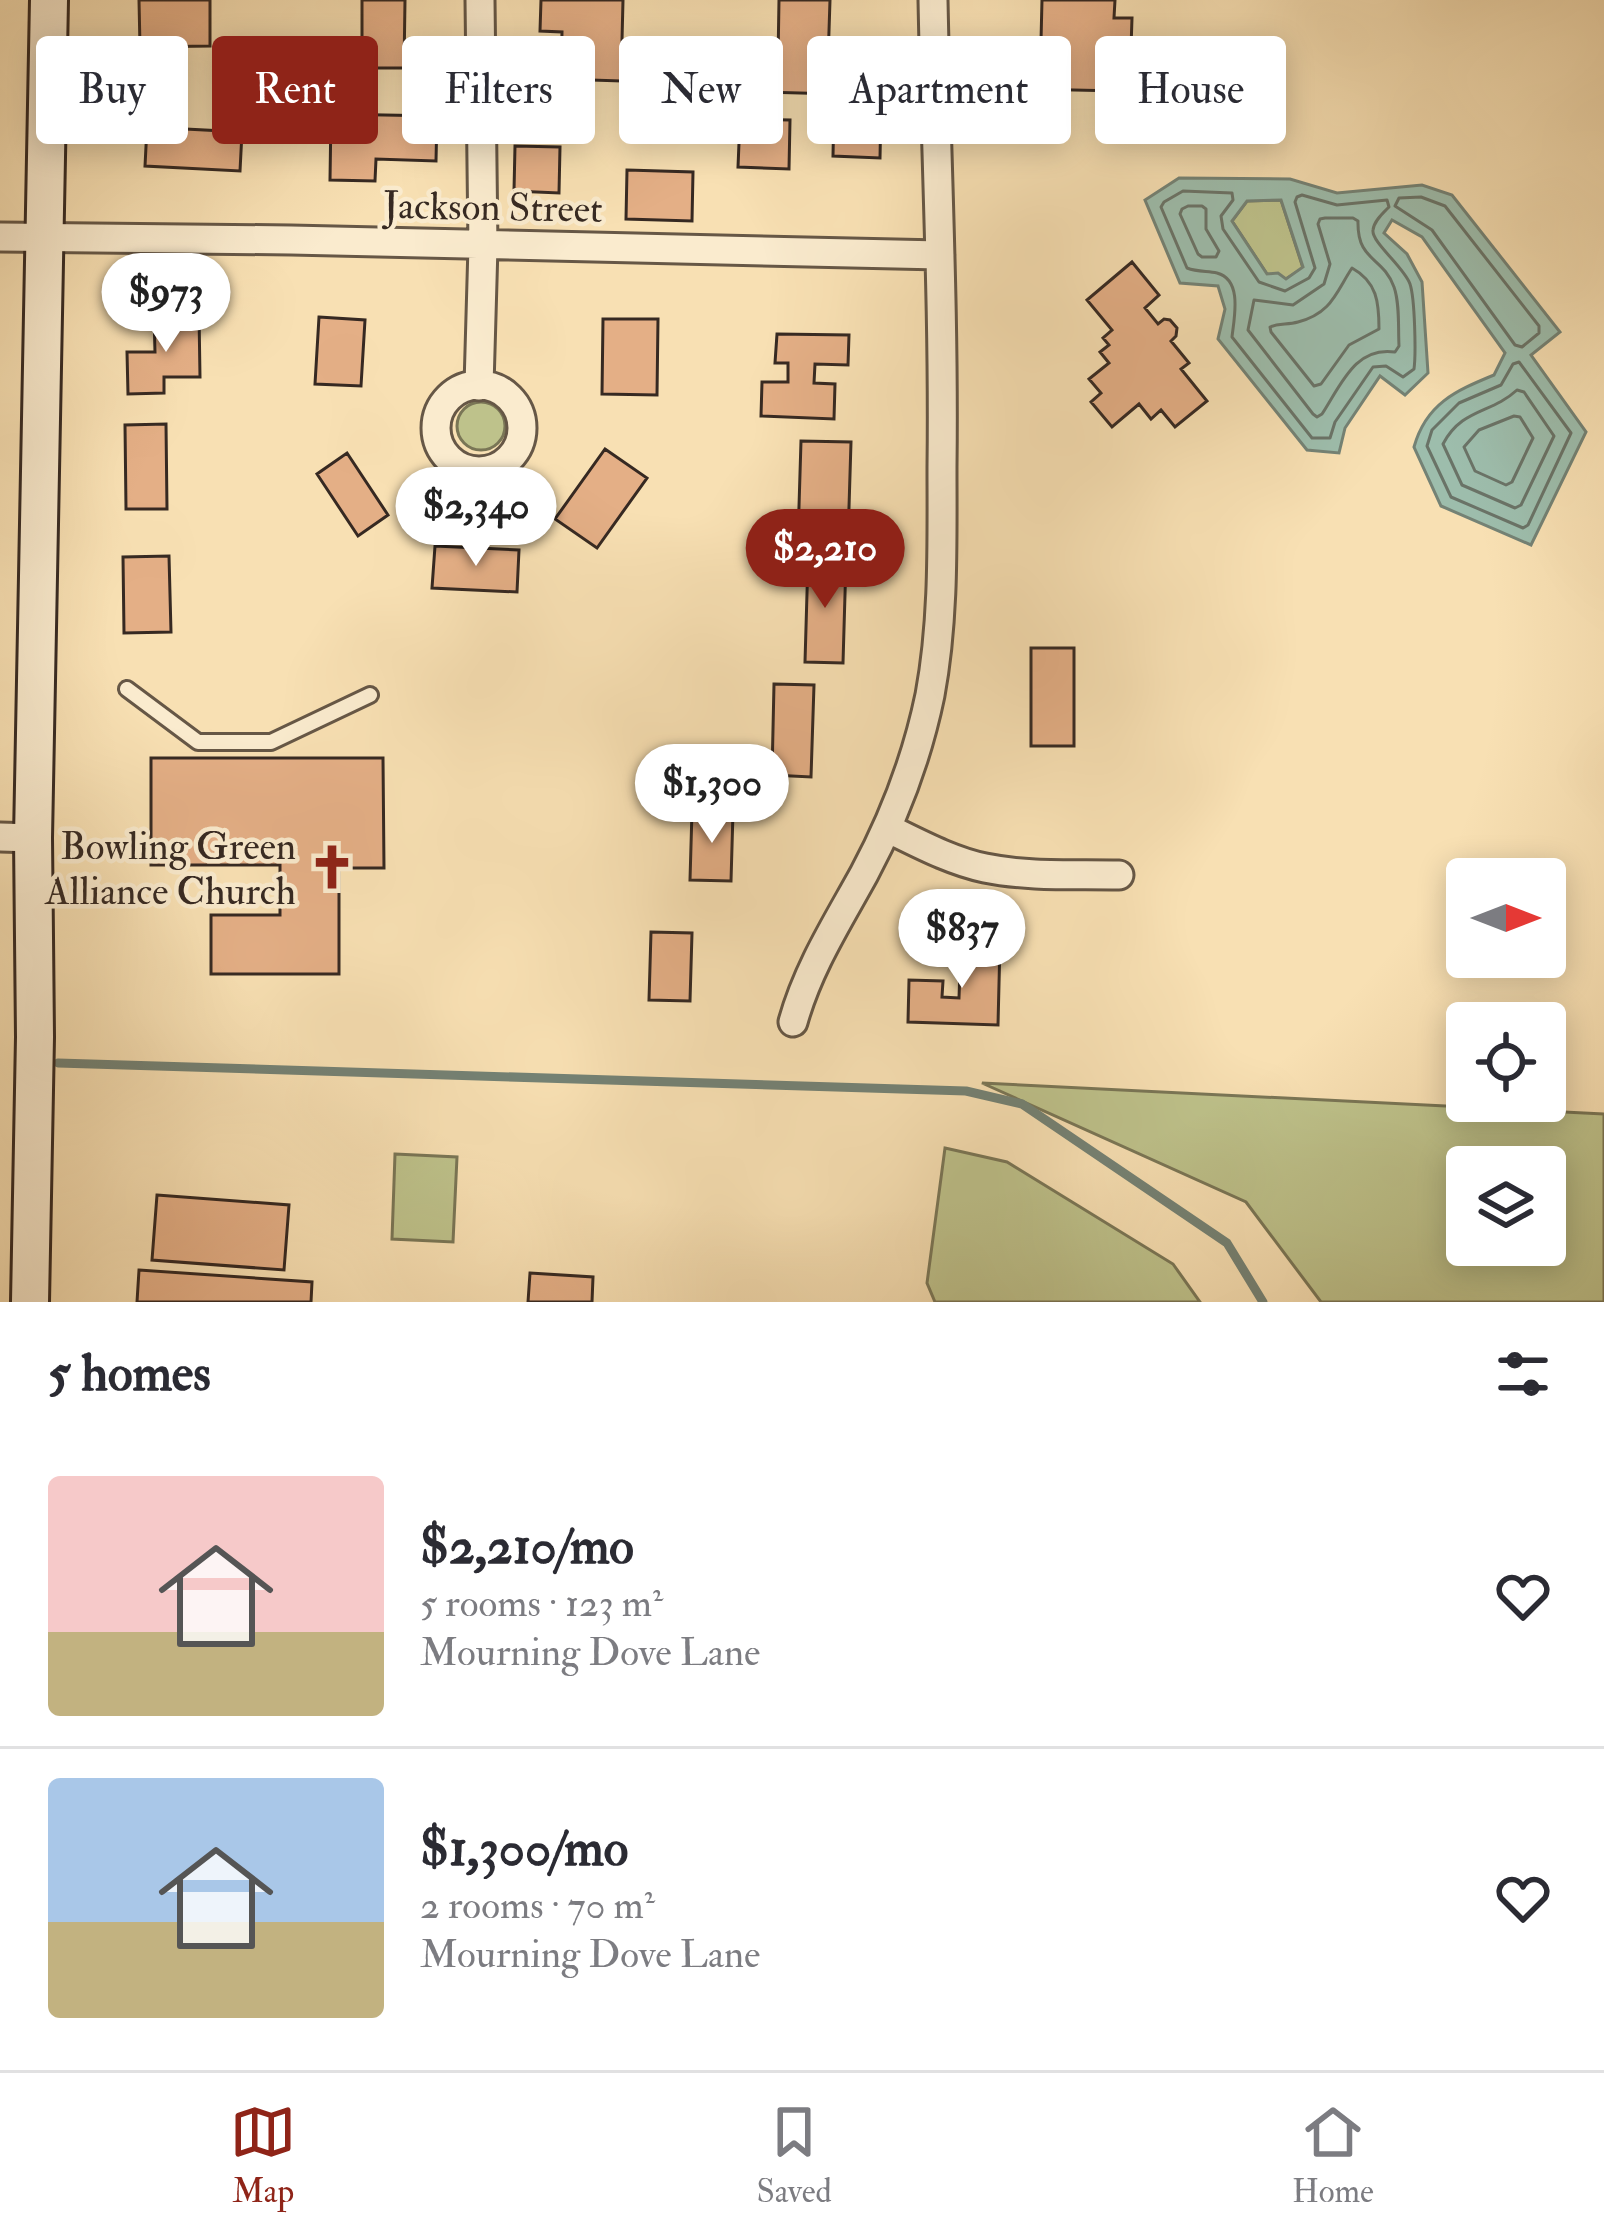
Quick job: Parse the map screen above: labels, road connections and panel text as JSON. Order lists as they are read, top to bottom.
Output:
{
  "streets": {
    "street": ["Jackson Street"]
  },
  "places": {
    "church": ["Bowling Green Alliance Church"]
  },
  "north": "right",
  "page": {
    "chip": [
      "Buy",
      "Rent",
      "Filters",
      "New",
      "Apartment",
      "House"
    ],
    "price": [
      "$973",
      "$2,340",
      "$2,210",
      "$1,300",
      "$837"
    ],
    "heading": "5 homes",
    "list": [
      {
        "name": "$2,210/mo",
        "note": "5 rooms · 123 m² · Mourning Dove Lane"
      },
      {
        "name": "$1,300/mo",
        "note": "2 rooms · 70 m² · Mourning Dove Lane"
      }
    ],
    "tabs": ["Map", "Saved", "Home"]
  }
}
